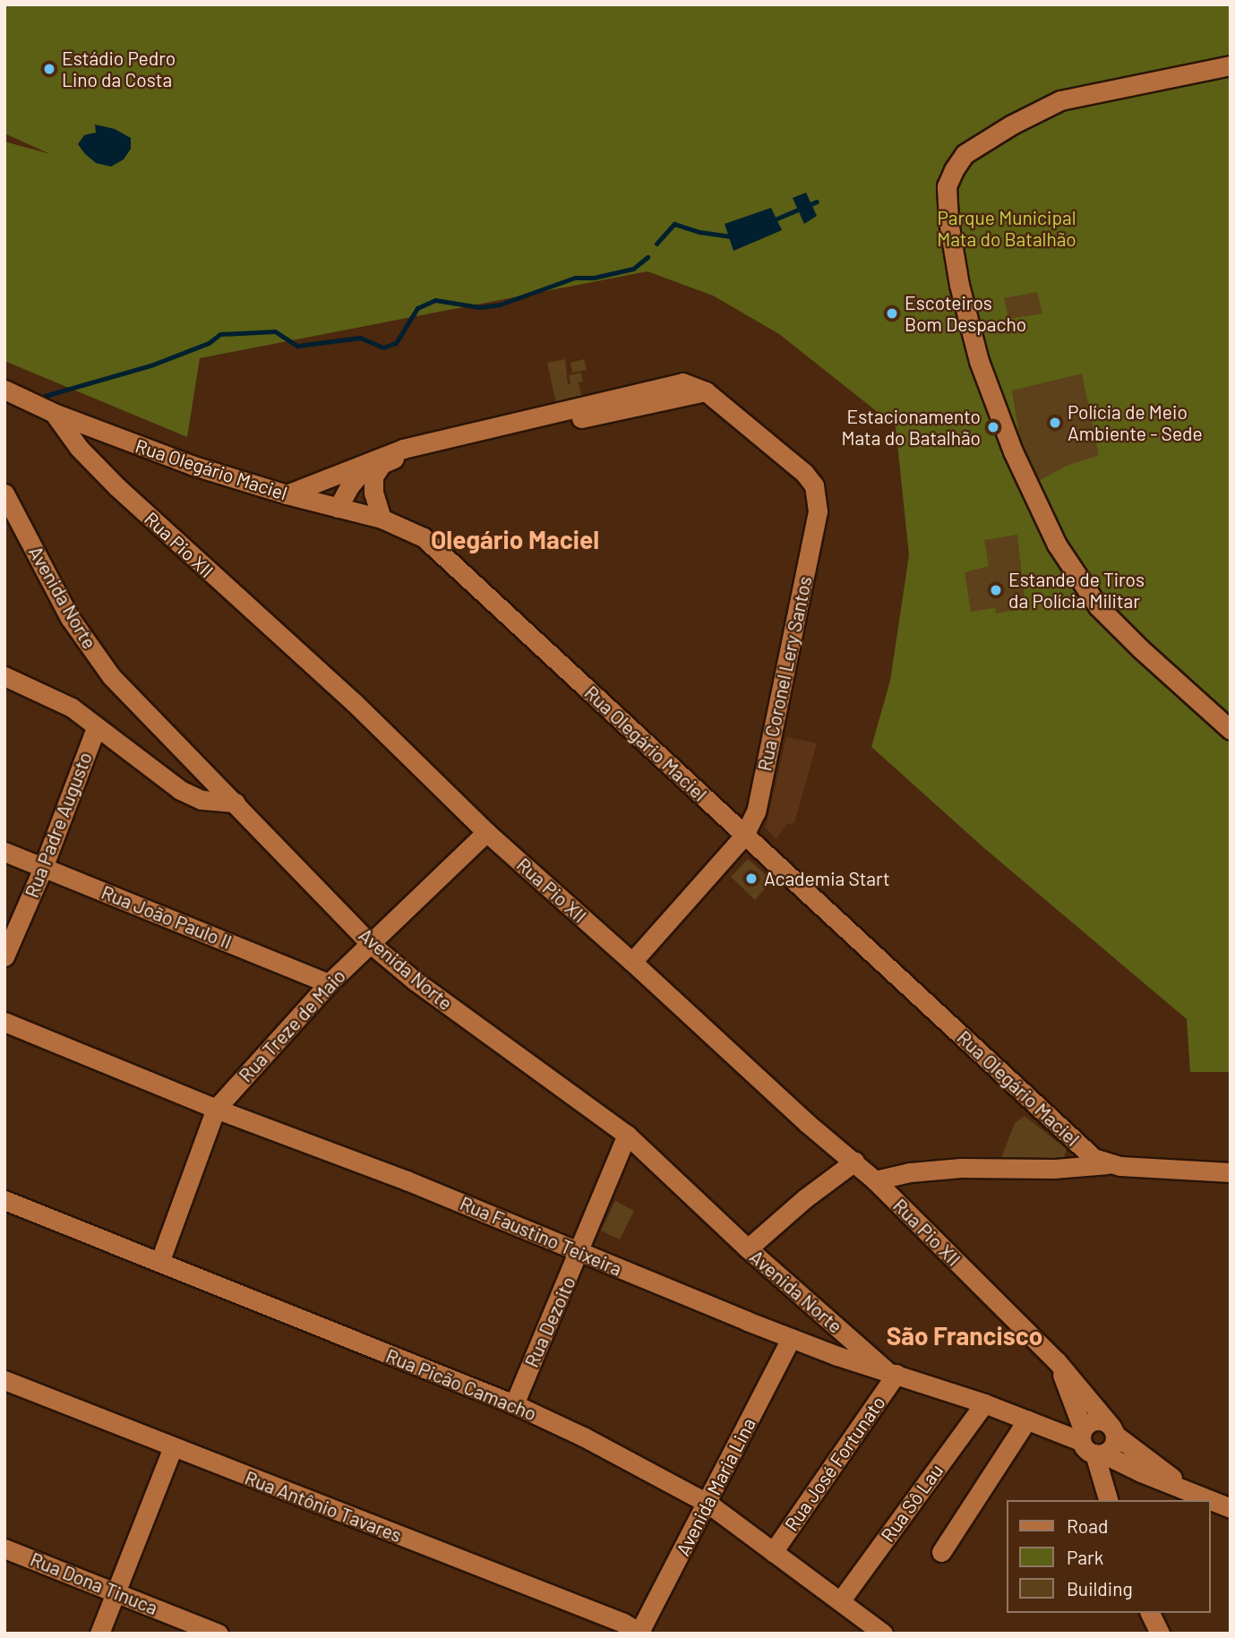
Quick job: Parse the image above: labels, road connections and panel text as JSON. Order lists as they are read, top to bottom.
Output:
{
  "streets": {
    "street": [
      "Rua Olegário Maciel",
      "Rua Pio XII",
      "Avenida Norte",
      "Rua Coronel Lery Santos",
      "Rua Padre Augusto",
      "Rua João Paulo II",
      "Rua Treze de Maio",
      "Rua Faustino Teixeira",
      "Rua Dezoito",
      "Rua Picão Camacho",
      "Rua José Fortunato",
      "Avenida Maria Lina",
      "Rua Sô Lau",
      "Rua Antônio Tavares",
      "Rua Dona Tinuca"
    ]
  },
  "crossings": [
    ["Rua Olegário Maciel", "Rua Pio XII"],
    ["Rua Olegário Maciel", "Rua Coronel Lery Santos"],
    ["Rua Pio XII", "Rua Coronel Lery Santos"],
    ["Rua Pio XII", "Rua Treze de Maio"],
    ["Rua Pio XII", "Rua Faustino Teixeira"],
    ["Avenida Norte", "Rua Treze de Maio"],
    ["Avenida Norte", "Rua Faustino Teixeira"],
    ["Avenida Norte", "Rua Dezoito"],
    ["Avenida Norte", "Rua José Fortunato"],
    ["Rua Padre Augusto", "Rua João Paulo II"],
    ["Rua João Paulo II", "Rua Treze de Maio"],
    ["Rua Treze de Maio", "Rua Faustino Teixeira"],
    ["Rua Treze de Maio", "Rua Picão Camacho"],
    ["Rua Faustino Teixeira", "Rua Dezoito"],
    ["Rua Faustino Teixeira", "Rua José Fortunato"],
    ["Rua Faustino Teixeira", "Avenida Maria Lina"],
    ["Rua Faustino Teixeira", "Rua Sô Lau"],
    ["Rua Dezoito", "Rua Picão Camacho"],
    ["Rua Picão Camacho", "Rua José Fortunato"],
    ["Rua Picão Camacho", "Avenida Maria Lina"],
    ["Rua Picão Camacho", "Rua Sô Lau"],
    ["Avenida Maria Lina", "Rua Antônio Tavares"]
  ],
  "districts": ["Olegário Maciel", "São Francisco"],
  "parks": ["Parque Municipal Mata do Batalhão"],
  "places": [
    "Estádio Pedro Lino da Costa",
    "Escoteiros Bom Despacho",
    "Polícia de Meio Ambiente - Sede",
    "Estacionamento Mata do Batalhão",
    "Estande de Tiros da Polícia Militar",
    "Academia Start"
  ],
  "legend": ["Road", "Park", "Building"]
}
